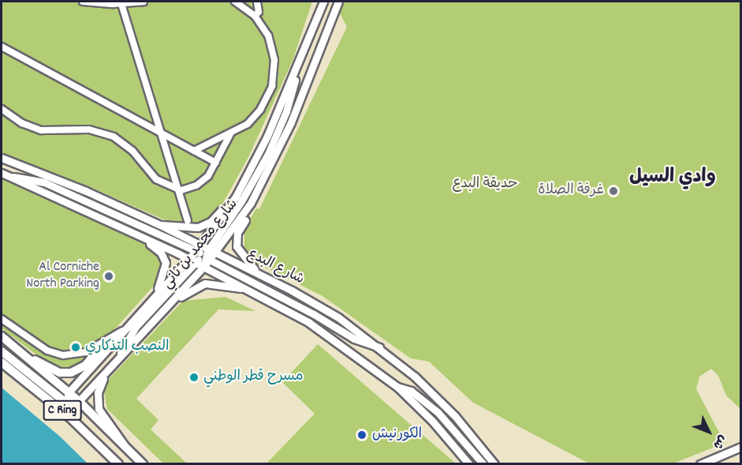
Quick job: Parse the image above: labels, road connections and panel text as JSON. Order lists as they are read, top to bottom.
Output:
{
  "streets": {
    "highway": ["C Ring"],
    "main road": ["شارع محمد بن ثاني", "شارع البدع"]
  },
  "crossings": [
    ["شارع محمد بن ثاني", "شارع البدع"],
    ["شارع محمد بن ثاني", "C Ring"]
  ],
  "districts": ["وادي السيل"],
  "parks": ["حديقة البدع"],
  "places": [
    "غرفة الصلاة",
    "Al Corniche North Parking",
    "النصب التذكاري",
    "مسرح قطر الوطني",
    "الكورنيش"
  ],
  "north": "bottom right"
}
